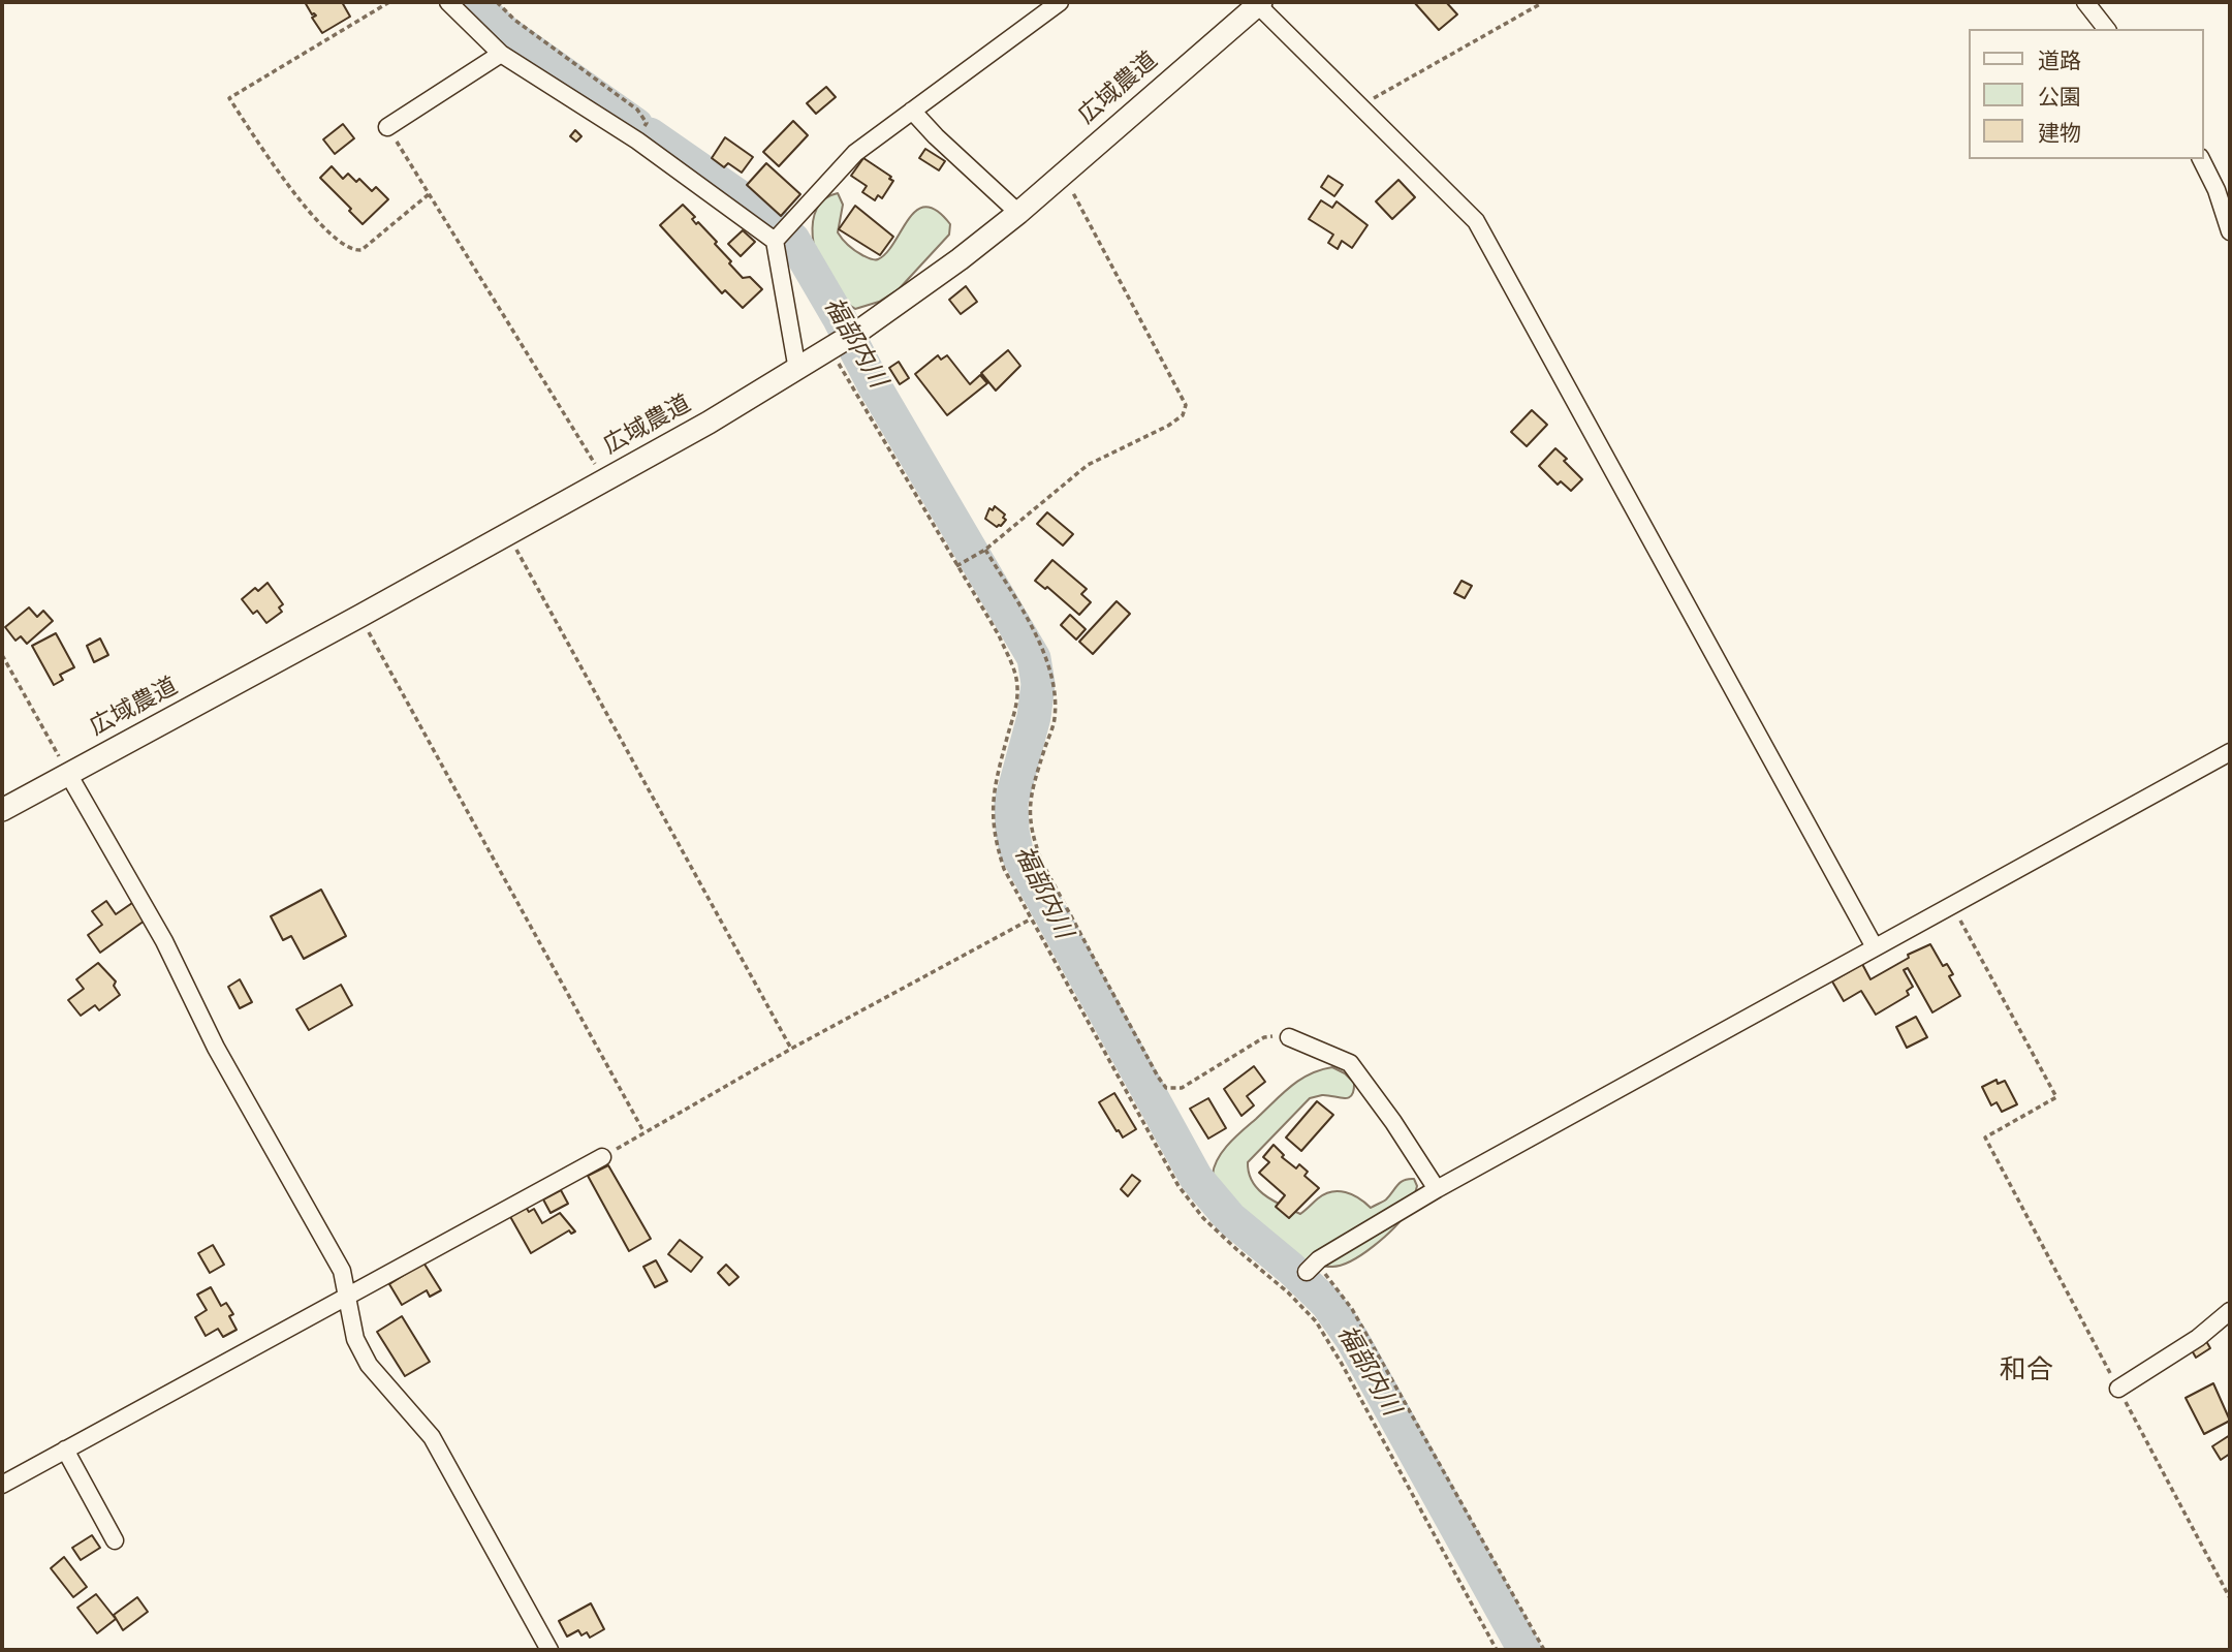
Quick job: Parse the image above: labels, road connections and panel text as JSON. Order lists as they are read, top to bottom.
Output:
{
  "streets": {
    "street": ["広域農道"]
  },
  "districts": ["和合"],
  "water": ["福部内川"],
  "legend": ["道路", "公園", "建物"]
}
